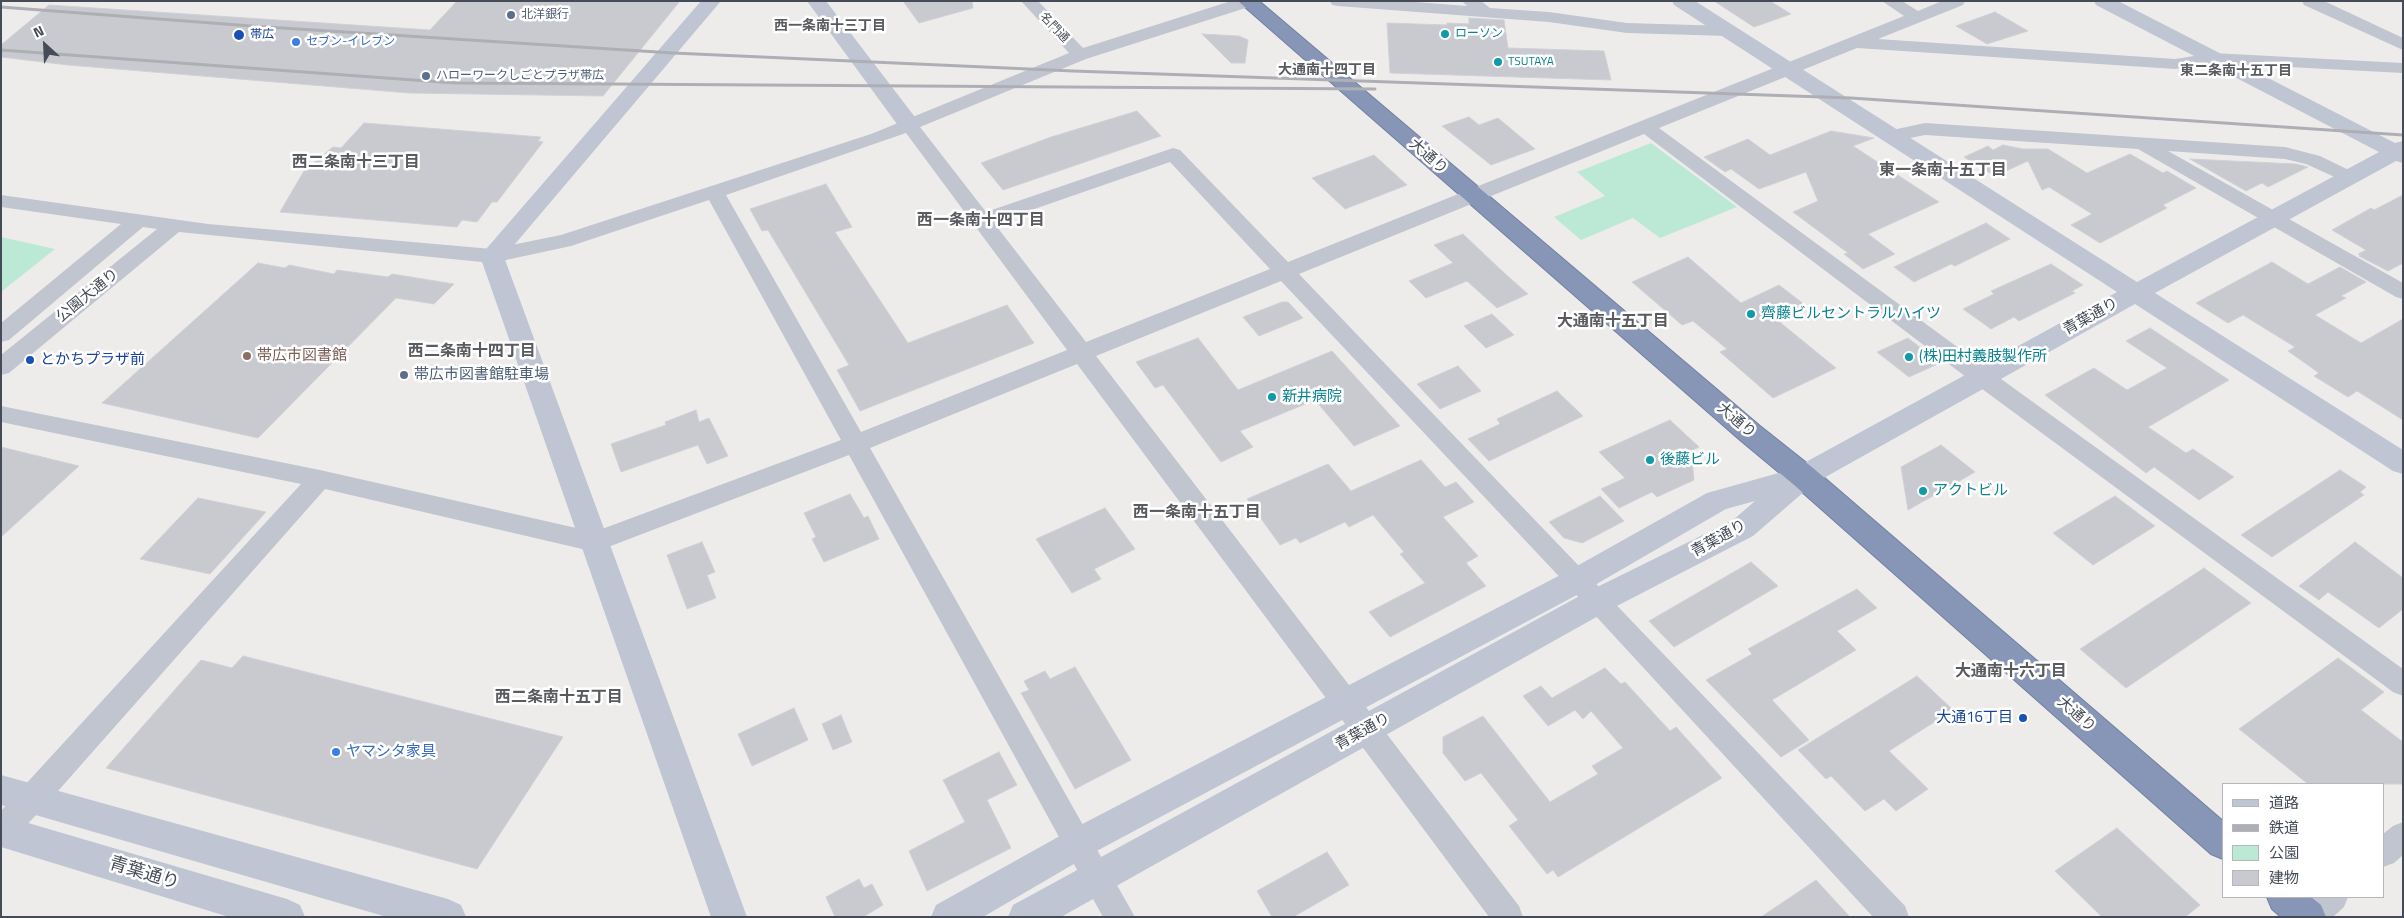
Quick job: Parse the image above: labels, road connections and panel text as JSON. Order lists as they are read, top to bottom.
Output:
{
  "streets": {
    "highway": ["大通り"],
    "street": ["名門通", "公園大通り", "青葉通り"]
  },
  "crossings": [
    ["大通り", "青葉通り"]
  ],
  "districts": [
    "西一条南十三丁目",
    "大通南十四丁目",
    "東二条南十五丁目",
    "西二条南十三丁目",
    "東一条南十五丁目",
    "西一条南十四丁目",
    "大通南十五丁目",
    "西二条南十四丁目",
    "西一条南十五丁目",
    "大通南十六丁目",
    "西二条南十五丁目"
  ],
  "places": [
    "北洋銀行",
    "ローソン",
    "帯広",
    "セブン-イレブン",
    "TSUTAYA",
    "ハローワークしごとプラザ帯広",
    "齊藤ビルセントラルハイツ",
    "帯広市図書館",
    "(株)田村義肢製作所",
    "とかちプラザ前",
    "帯広市図書館駐車場",
    "新井病院",
    "後藤ビル",
    "アクトビル",
    "大通16丁目",
    "ヤマシタ家具"
  ],
  "legend": [
    "道路",
    "鉄道",
    "公園",
    "建物"
  ],
  "north": "top left"
}
